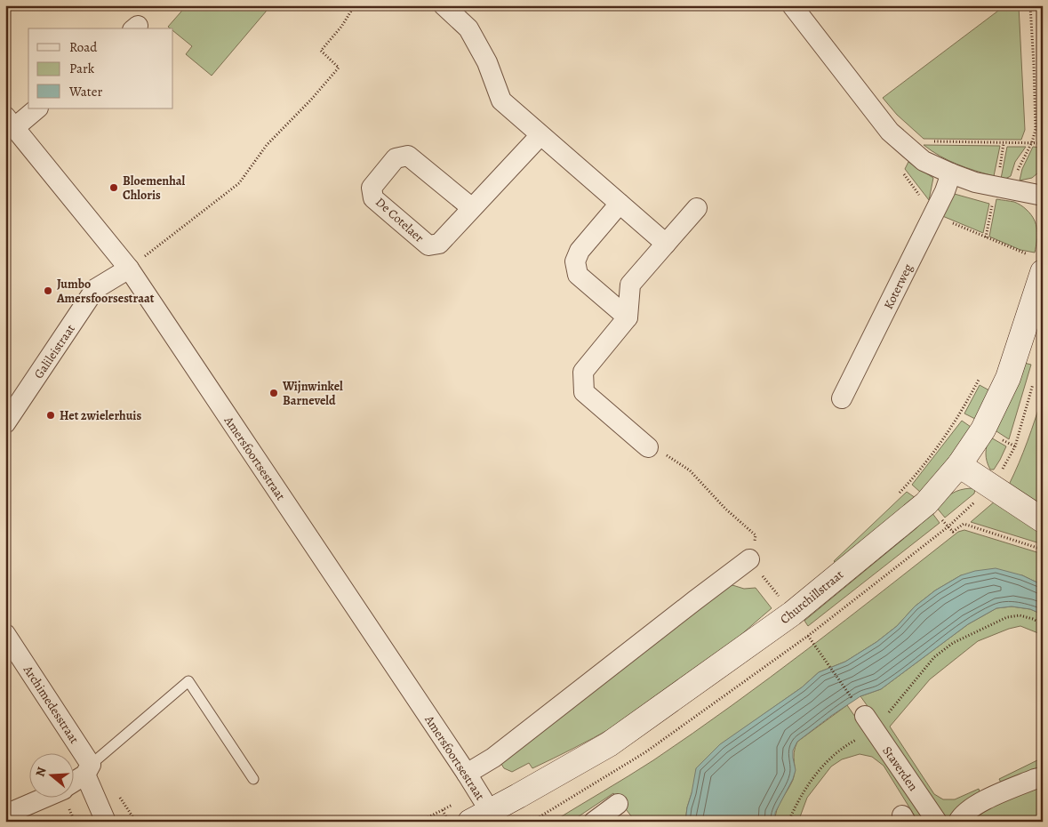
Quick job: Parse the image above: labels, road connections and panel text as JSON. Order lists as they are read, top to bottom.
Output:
{
  "streets": {
    "street": [
      "De Cotelaer",
      "Koterweg",
      "Galileistraat",
      "Amersfoortsestraat",
      "Churchillstraat",
      "Archimedesstraat",
      "Staverden"
    ]
  },
  "crossings": [
    ["Galileistraat", "Amersfoortsestraat"],
    ["Amersfoortsestraat", "Churchillstraat"]
  ],
  "places": [
    "Bloemenhal Chloris",
    "Jumbo Amersfoorsestraat",
    "Wijnwinkel Barneveld",
    "Het 2wielerhuis"
  ],
  "legend": ["Road", "Park", "Water"],
  "north": "left"
}
